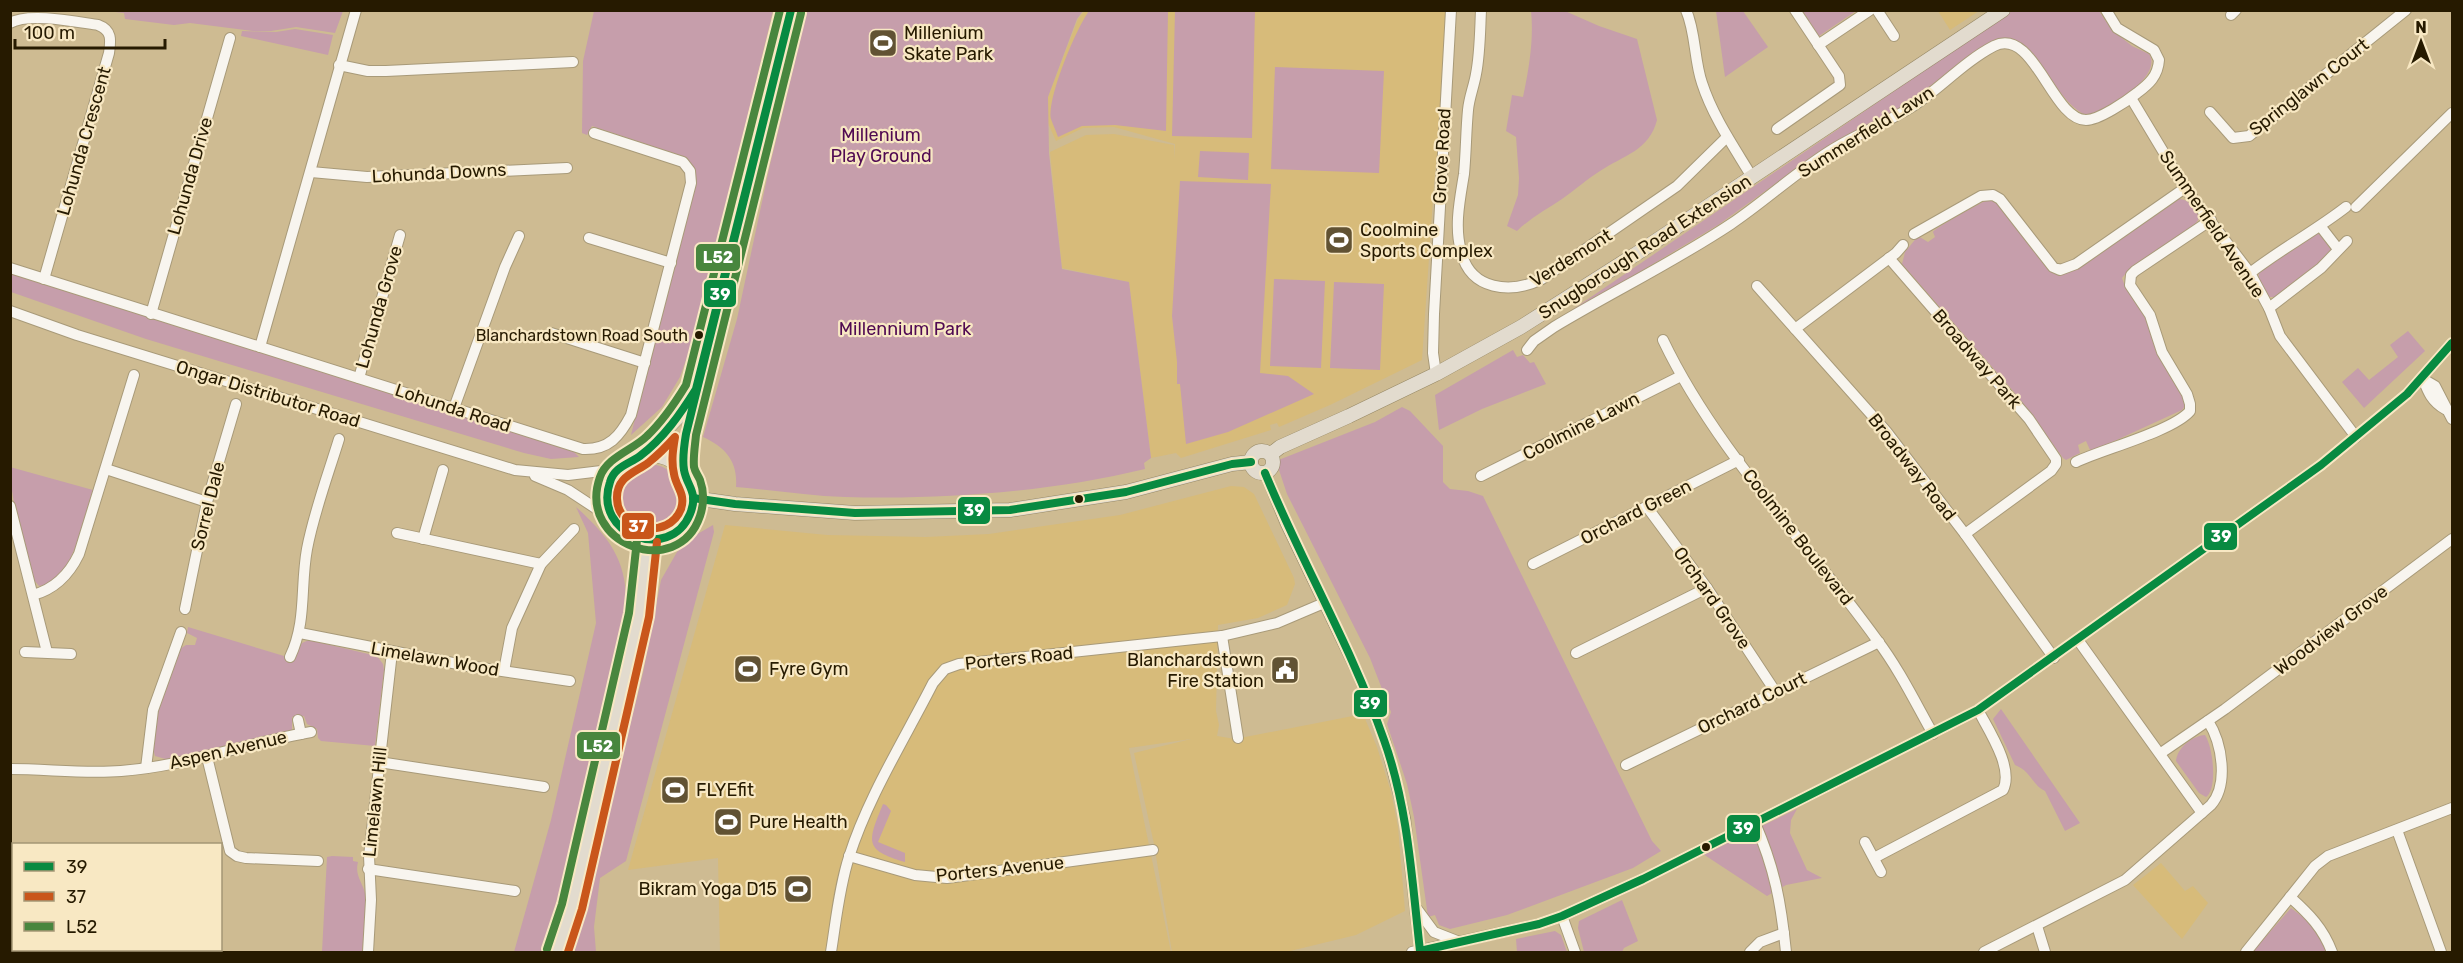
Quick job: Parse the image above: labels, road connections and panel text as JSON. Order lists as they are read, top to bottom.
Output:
{
  "streets": {
    "main road": ["Snugborough Road Extension"],
    "street": [
      "Springlawn Court",
      "Summerfield Lawn",
      "Lohunda Crescent",
      "Grove Road",
      "Lohunda Downs",
      "Lohunda Drive",
      "Summerfield Avenue",
      "Verdemont",
      "Lohunda Grove",
      "Broadway Park",
      "Ongar Distributor Road",
      "Lohunda Road",
      "Coolmine Lawn",
      "Broadway Road",
      "Sorrel Dale",
      "Orchard Green",
      "Coolmine Boulevard",
      "Orchard Grove",
      "Woodview Grove",
      "Porters Road",
      "Limelawn Wood",
      "Orchard Court",
      "Aspen Avenue",
      "Limelawn Hill",
      "Porters Avenue"
    ]
  },
  "crossings": [
    ["Summerfield Lawn", "Summerfield Avenue"],
    ["Lohunda Crescent", "Lohunda Road"],
    ["Grove Road", "Snugborough Road Extension"],
    ["Lohunda Drive", "Lohunda Road"],
    ["Lohunda Grove", "Lohunda Road"],
    ["Broadway Park", "Broadway Road"],
    ["Coolmine Lawn", "Coolmine Boulevard"],
    ["Orchard Green", "Coolmine Boulevard"],
    ["Orchard Green", "Orchard Grove"],
    ["Coolmine Boulevard", "Orchard Court"],
    ["Orchard Grove", "Orchard Court"],
    ["Porters Road", "Porters Avenue"],
    ["Limelawn Wood", "Limelawn Hill"]
  ],
  "parks": ["Millenium Play Ground", "Millennium Park"],
  "places": {
    "sports": [
      "Millenium Skate Park",
      "Coolmine Sports Complex",
      "Fyre Gym",
      "FLYEfit",
      "Pure Health",
      "Bikram Yoga D15"
    ],
    "other": ["Blanchardstown Road South"],
    "public building": ["Blanchardstown Fire Station"]
  },
  "lines": ["transit line 39", "transit line L52", "transit line 37"],
  "legend": ["39", "37", "L52"],
  "scale_bar": "100 m",
  "north": "top"
}
